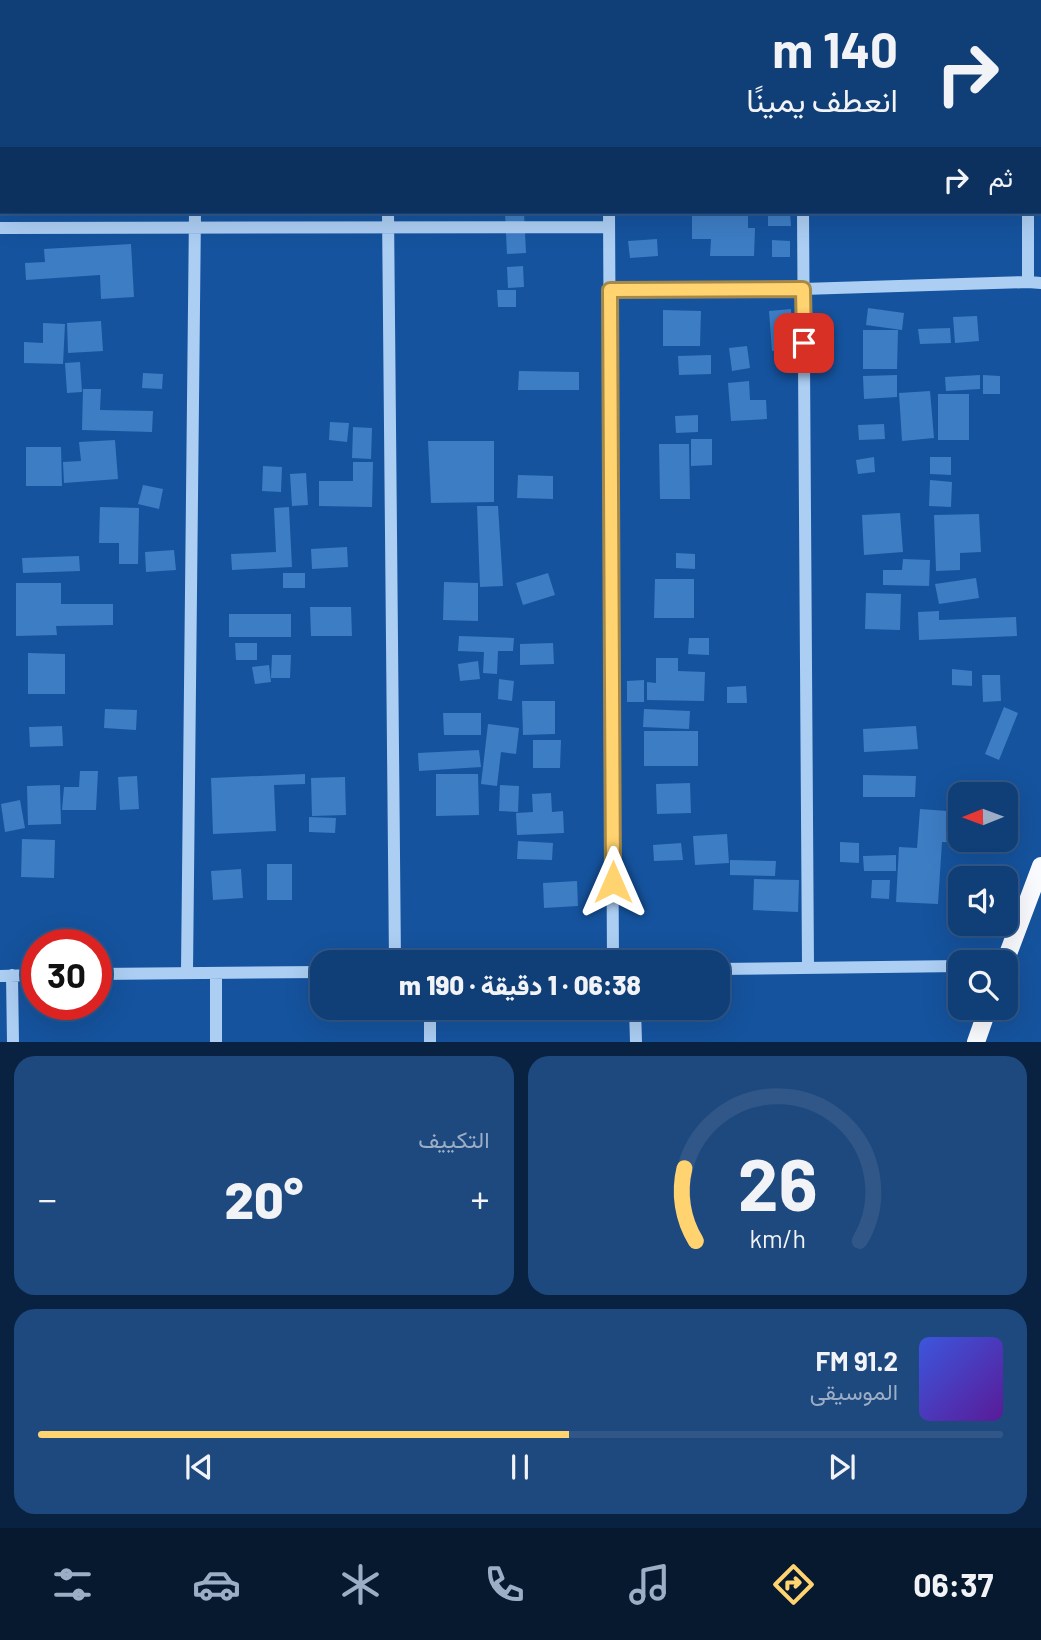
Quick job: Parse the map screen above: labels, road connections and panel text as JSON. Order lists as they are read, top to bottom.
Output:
{
  "north": "left",
  "page": {
    "turn": ["140 m", "انعطف يمينًا"],
    "then": "ثم",
    "limit": "30",
    "trip": "06:38 · 1 دقيقة · 190 m",
    "tile": "التكييف",
    "heat": ["−", "20°", "+"],
    "song": ["91.2 FM", "الموسيقى"],
    "tabs": "06:37",
    "gauge": ["26", "km/h"]
  }
}
